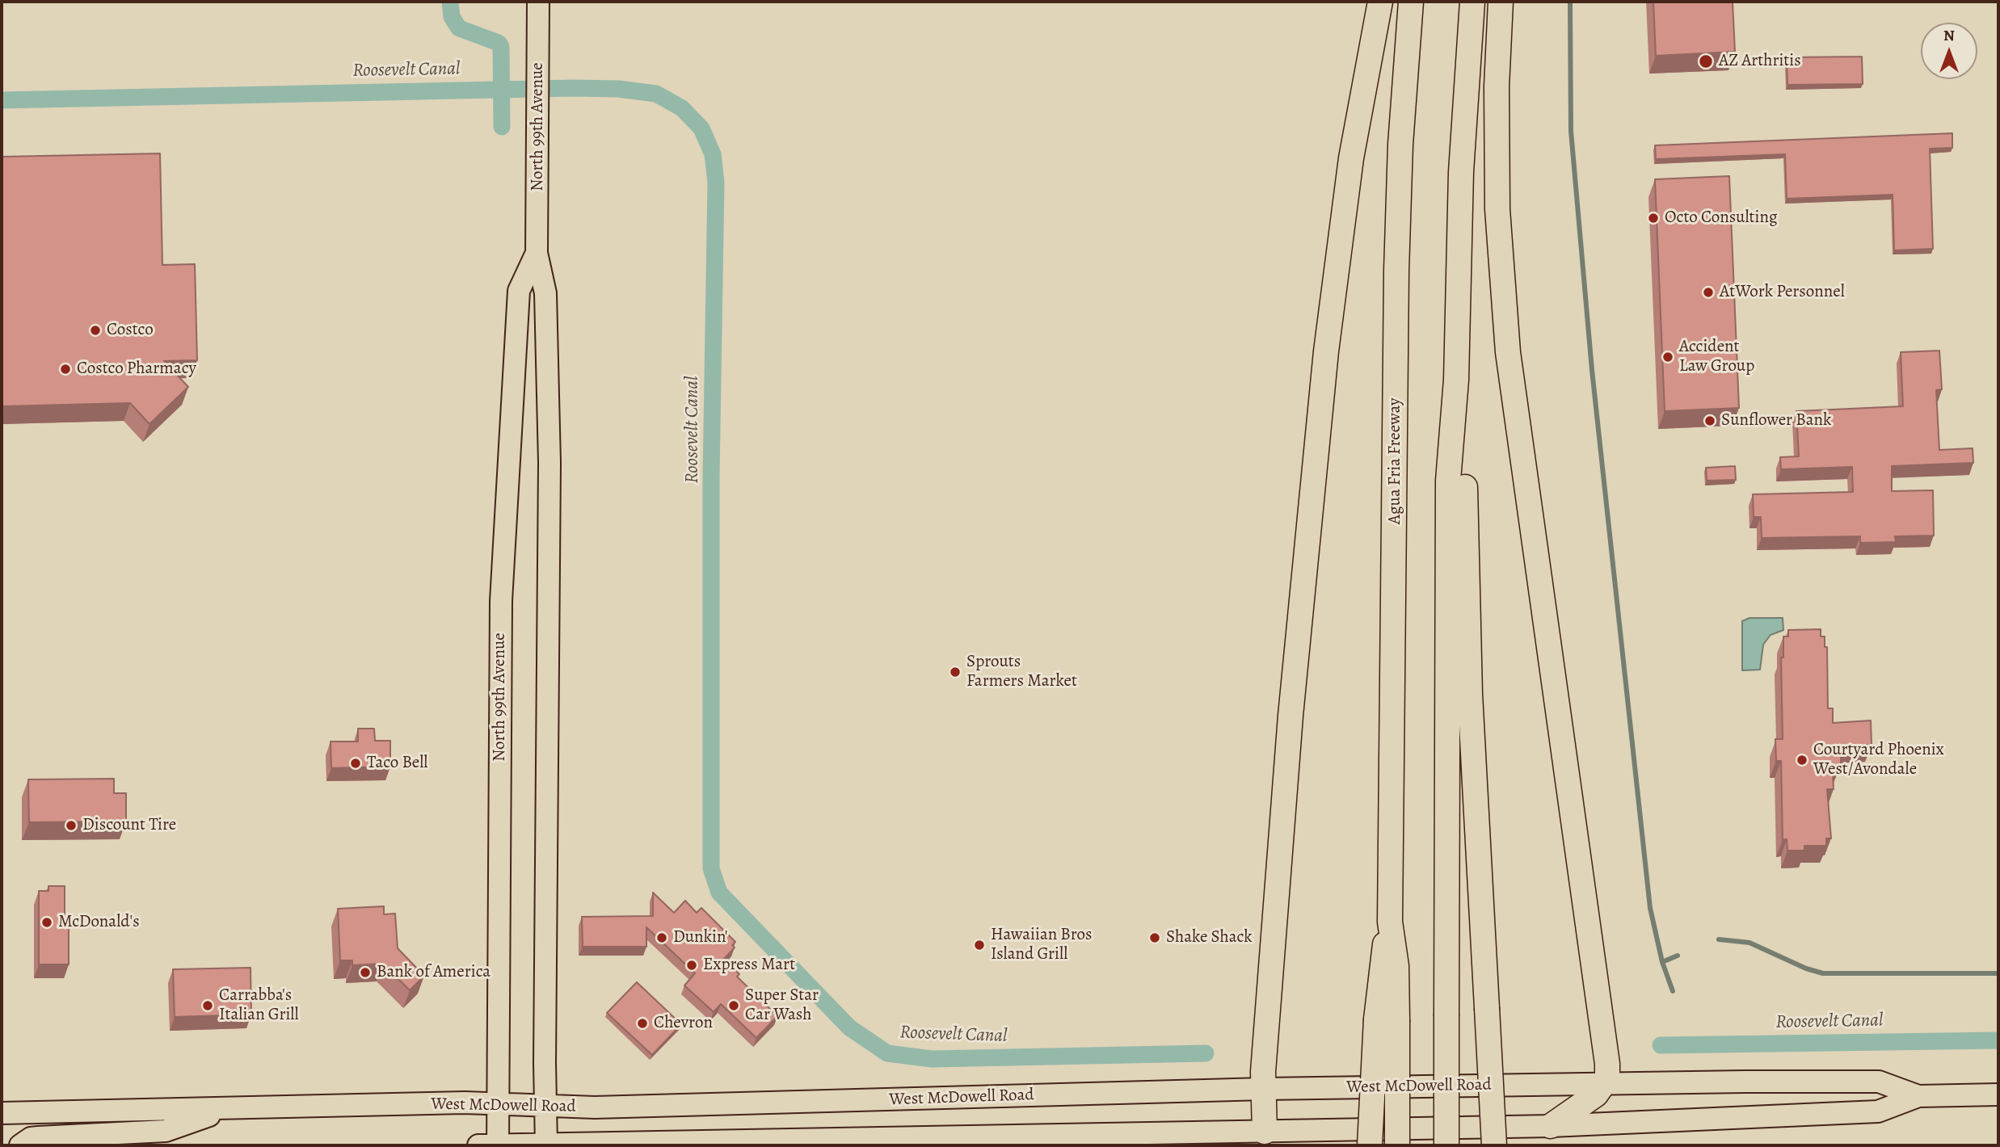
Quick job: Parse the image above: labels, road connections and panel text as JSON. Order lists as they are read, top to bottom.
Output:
{
  "streets": {
    "highway": ["Agua Fria Freeway"],
    "main road": ["North 99th Avenue", "West McDowell Road"]
  },
  "crossings": [
    ["North 99th Avenue", "West McDowell Road"]
  ],
  "water": ["Roosevelt Canal"],
  "places": [
    "AZ Arthritis",
    "Octo Consulting",
    "AtWork Personnel",
    "Costco",
    "Accident Law Group",
    "Costco Pharmacy",
    "Sunflower Bank",
    "Sprouts Farmers Market",
    "Courtyard Phoenix West/Avondale",
    "Taco Bell",
    "Discount Tire",
    "McDonald's",
    "Dunkin'",
    "Shake Shack",
    "Hawaiian Bros Island Grill",
    "Express Mart",
    "Bank of America",
    "Carrabba's Italian Grill",
    "Super Star Car Wash",
    "Chevron"
  ],
  "north": "top"
}
